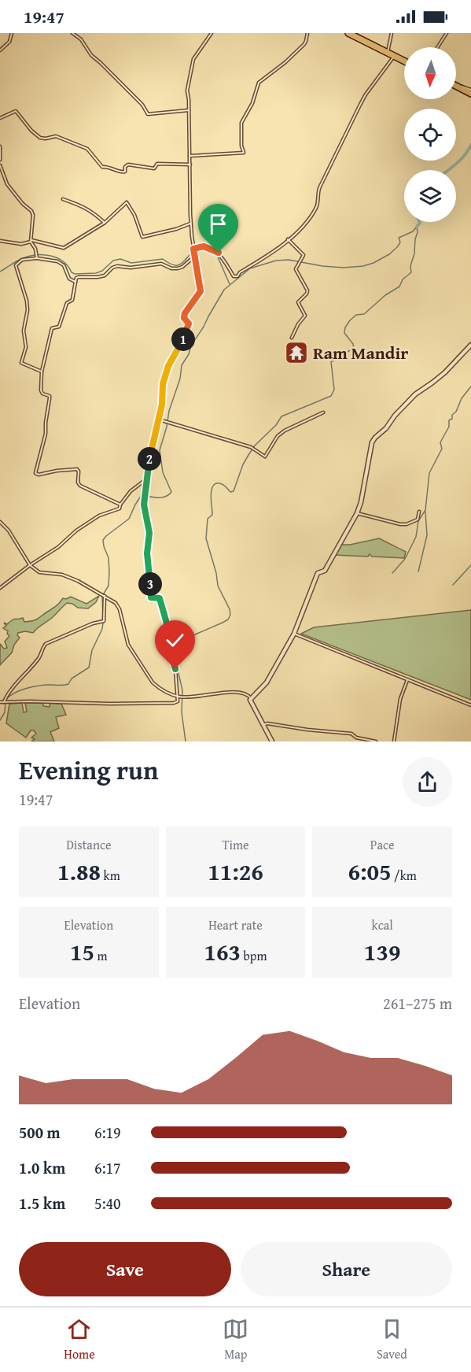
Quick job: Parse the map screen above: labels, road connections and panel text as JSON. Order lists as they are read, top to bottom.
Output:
{
  "places": {
    "temple": ["Ram Mandir"]
  },
  "north": "bottom",
  "page": {
    "status": "19:47",
    "pins": ["1", "2", "3"],
    "heading": ["Evening run", "19:47"],
    "stats": [
      ["Distance", "1.88 km"],
      ["Time", "11:26"],
      ["Pace", "6:05 /km"],
      ["Elevation", "15 m"],
      ["Heart rate", "163 bpm"],
      ["kcal", "139"]
    ],
    "chart": ["Elevation", "261–275 m"],
    "list": [
      {
        "name": "500 m",
        "note": "6:19"
      },
      {
        "name": "1.0 km",
        "note": "6:17"
      },
      {
        "name": "1.5 km",
        "note": "5:40"
      }
    ],
    "buttons": ["Save", "Share"],
    "tabs": ["Home", "Map", "Saved"]
  }
}
